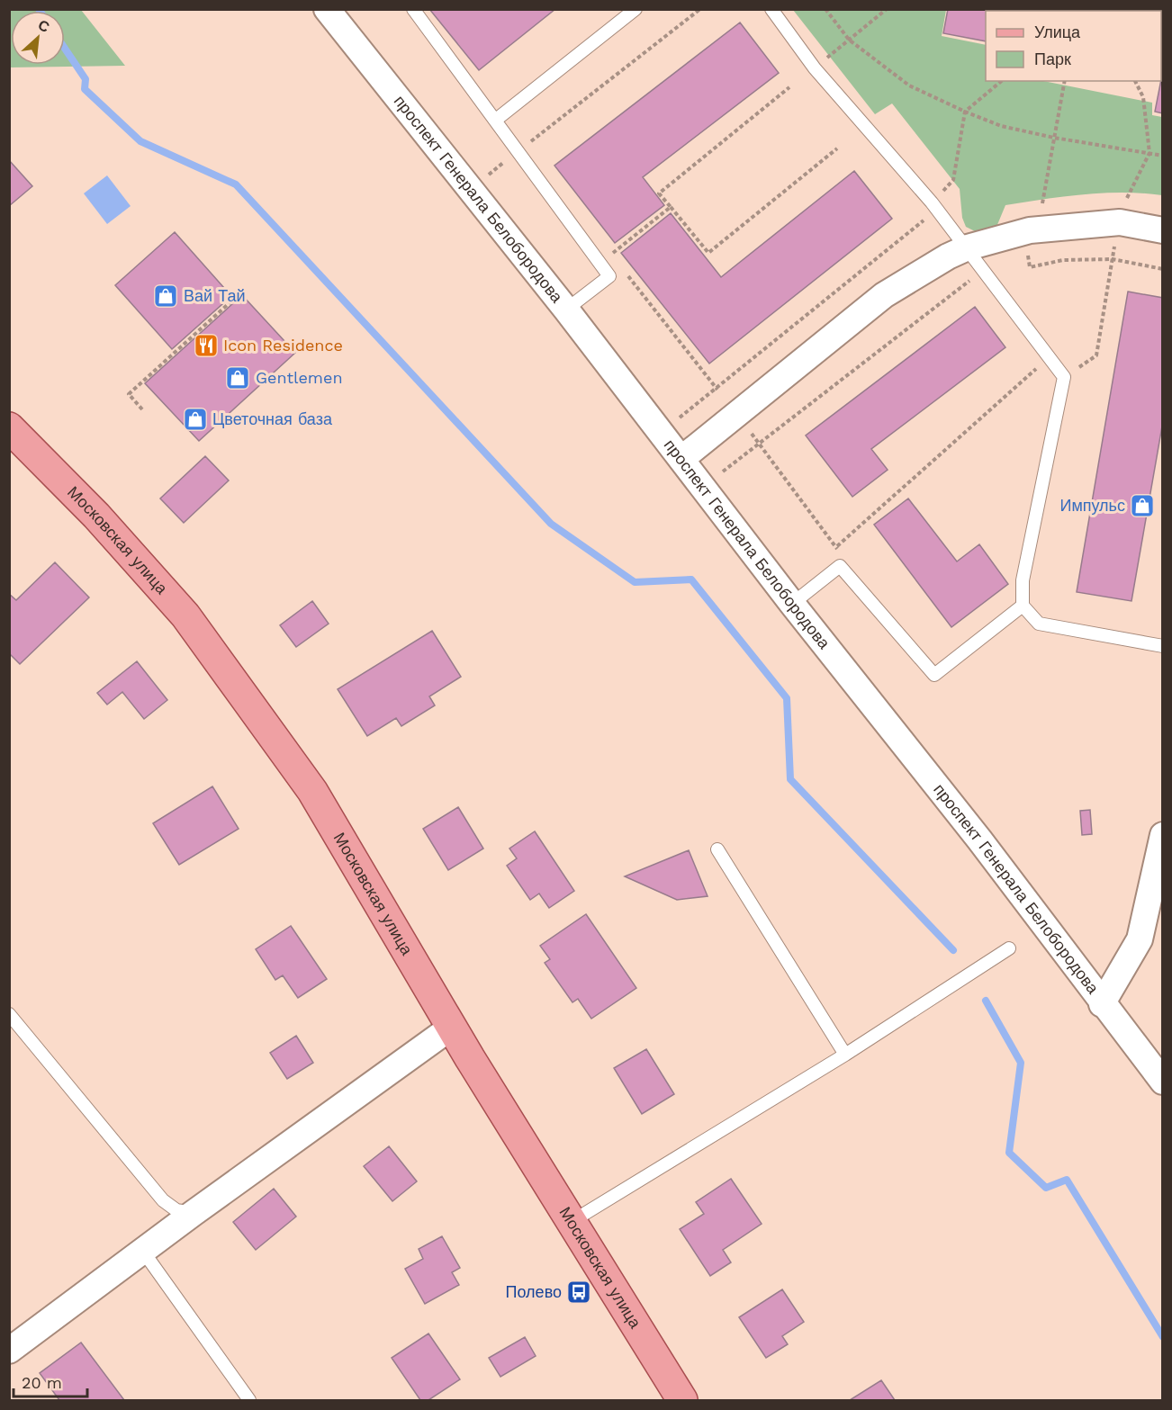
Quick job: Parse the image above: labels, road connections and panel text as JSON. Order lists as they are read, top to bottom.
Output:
{
  "streets": {
    "main road": ["Московская улица"],
    "street": ["проспект Генерала Белобородова"]
  },
  "places": {
    "shop": [
      "Вай Тай",
      "Gentlemen",
      "Цветочная база",
      "Импульс"
    ],
    "restaurant": ["Icon Residence"],
    "bus stop": ["Полево"]
  },
  "legend": ["Улица", "Парк"],
  "scale_bar": "20 m",
  "north": "top right"
}
